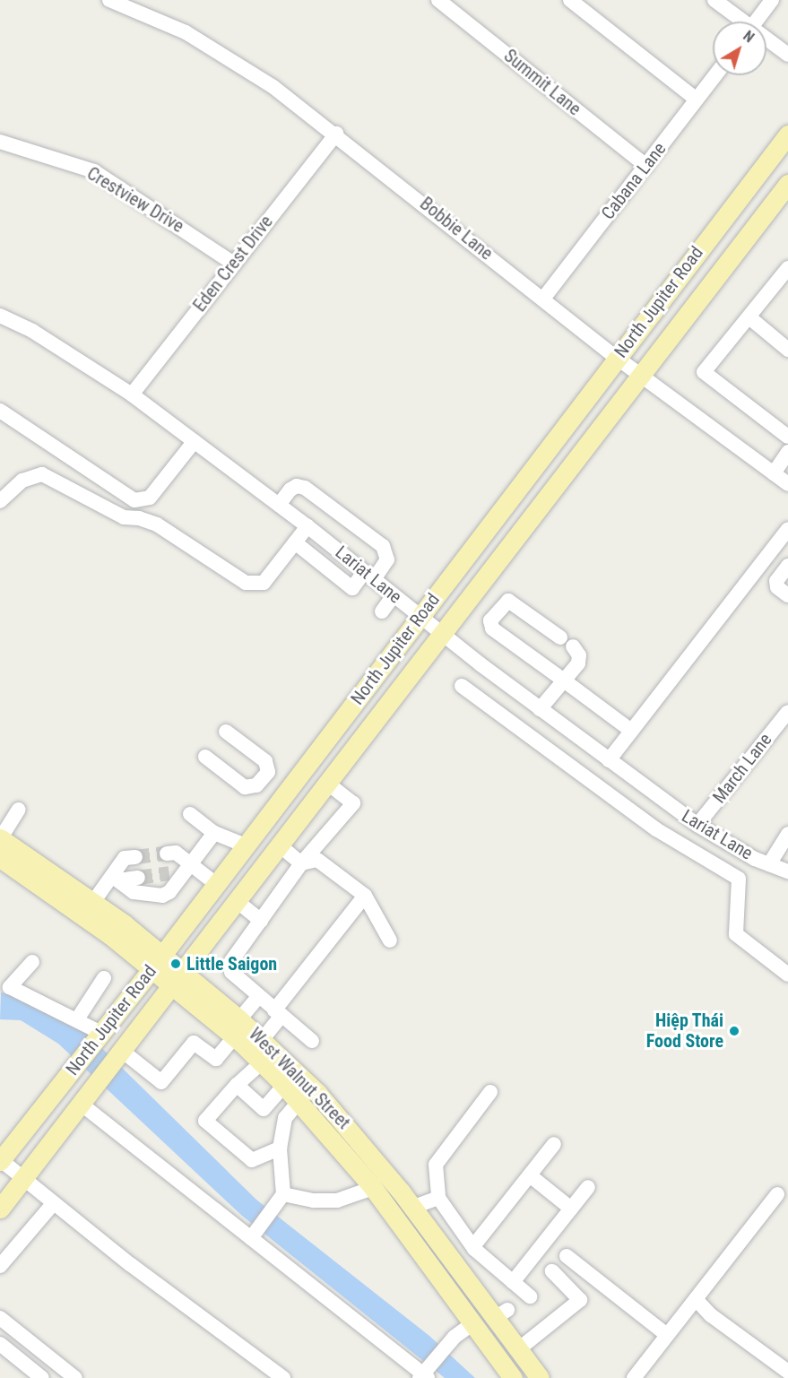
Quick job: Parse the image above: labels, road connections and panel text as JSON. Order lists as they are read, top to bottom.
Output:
{
  "streets": {
    "main road": ["North Jupiter Road", "West Walnut Street"],
    "street": [
      "Summit Lane",
      "Cabana Lane",
      "Crestview Drive",
      "Bobbie Lane",
      "Eden Crest Drive",
      "Lariat Lane",
      "March Lane"
    ]
  },
  "crossings": [
    ["Summit Lane", "Cabana Lane"],
    ["Cabana Lane", "Bobbie Lane"],
    ["Crestview Drive", "Eden Crest Drive"],
    ["Bobbie Lane", "Eden Crest Drive"],
    ["Bobbie Lane", "North Jupiter Road"],
    ["Eden Crest Drive", "Lariat Lane"],
    ["North Jupiter Road", "Lariat Lane"],
    ["North Jupiter Road", "West Walnut Street"],
    ["Lariat Lane", "March Lane"]
  ],
  "places": ["Little Saigon", "Hiệp Thái Food Store"],
  "north": "top right"
}
